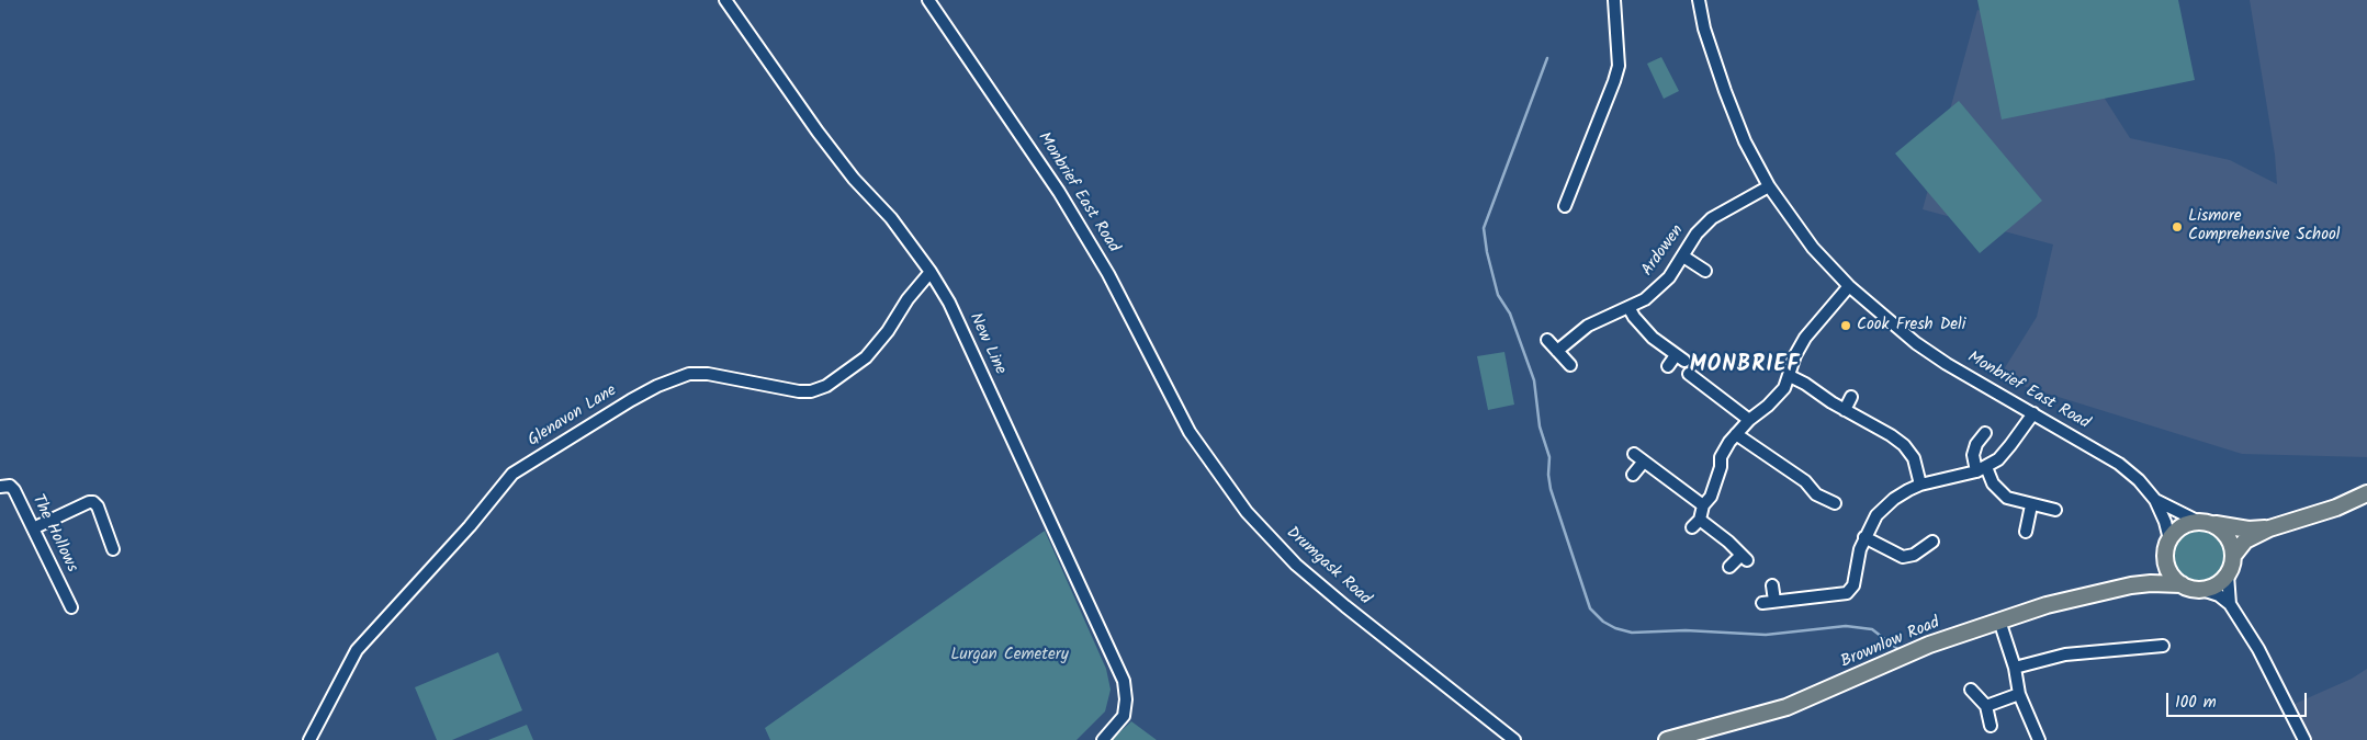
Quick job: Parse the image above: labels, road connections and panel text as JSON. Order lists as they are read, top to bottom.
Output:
{
  "streets": {
    "main road": ["Brownlow Road"],
    "street": [
      "Monbrief East Road",
      "Ardowen",
      "New Line",
      "Glenavon Lane",
      "The Hollows",
      "Drumgask Road"
    ]
  },
  "crossings": [
    ["Monbrief East Road", "Ardowen"],
    ["Monbrief East Road", "Drumgask Road"],
    ["Monbrief East Road", "Brownlow Road"],
    ["New Line", "Glenavon Lane"]
  ],
  "districts": ["MONBRIEF"],
  "parks": ["Lurgan Cemetery"],
  "places": ["Lismore Comprehensive School", "Cook Fresh Deli"],
  "scale_bar": "100 m"
}
